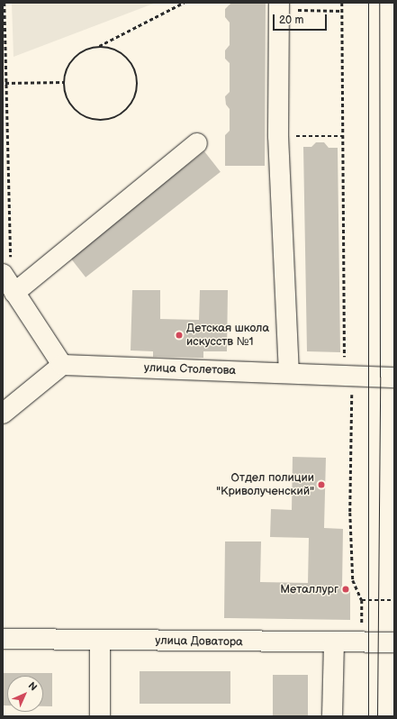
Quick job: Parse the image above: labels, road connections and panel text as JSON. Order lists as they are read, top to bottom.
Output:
{
  "streets": {
    "street": ["улица Столетова", "улица Доватора"]
  },
  "places": ["Детская школа искусств №1", "Отдел полиции \"Криволученский\"", "Металлург"],
  "scale_bar": "20 m",
  "north": "top right"
}
